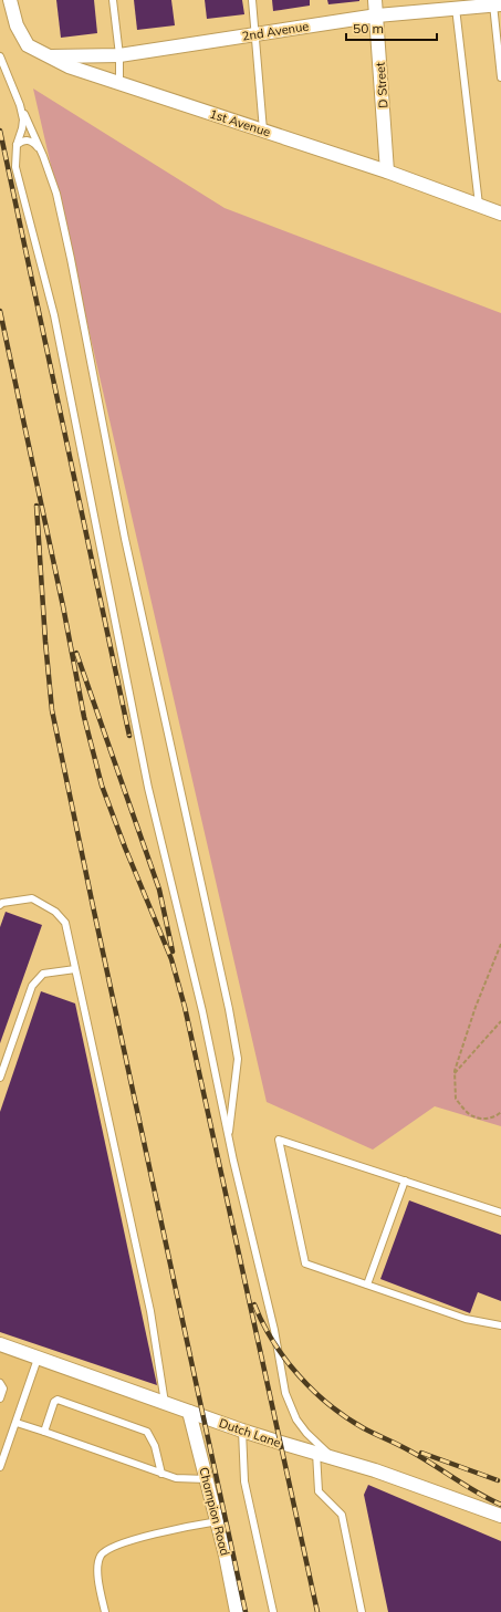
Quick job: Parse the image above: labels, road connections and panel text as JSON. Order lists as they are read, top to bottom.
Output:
{
  "streets": {
    "street": [
      "2nd Avenue",
      "D Street",
      "1st Avenue",
      "Dutch Lane",
      "Champion Road"
    ]
  },
  "crossings": [
    ["2nd Avenue", "D Street"],
    ["2nd Avenue", "1st Avenue"],
    ["D Street", "1st Avenue"],
    ["Dutch Lane", "Champion Road"]
  ],
  "scale_bar": "50 m"
}
